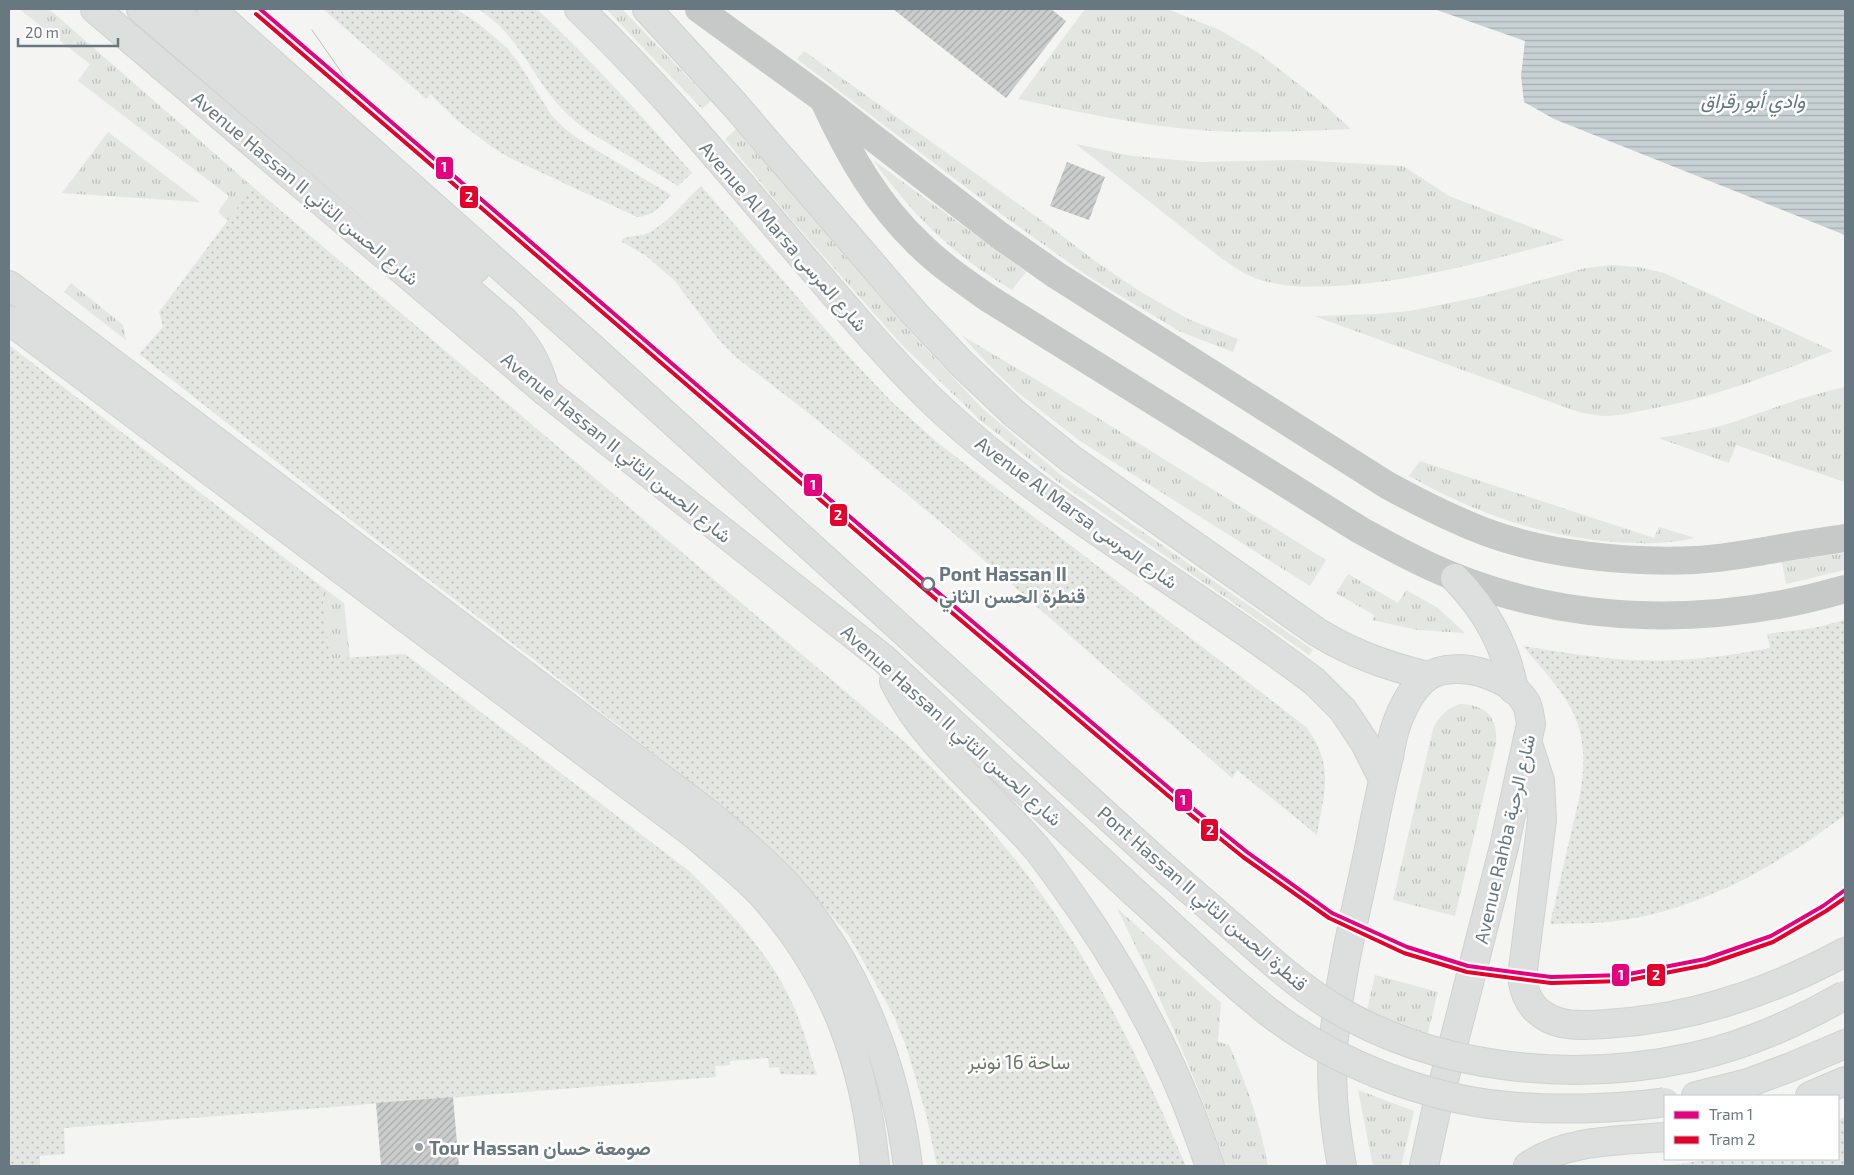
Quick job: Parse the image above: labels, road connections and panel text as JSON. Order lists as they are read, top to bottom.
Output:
{
  "streets": {
    "main road": [
      "Avenue Hassan II شارع الحسن الثاني",
      "Avenue Al Marsa شارع المرسى",
      "Avenue Rahba شارع الرحبة",
      "Pont Hassan II قنطرة الحسن الثاني"
    ]
  },
  "crossings": [
    ["Avenue Hassan II شارع الحسن الثاني", "Pont Hassan II قنطرة الحسن الثاني"]
  ],
  "water": ["وادي أبو رقراق"],
  "parks": ["ساحة 16 نونبر"],
  "places": ["Pont Hassan II قنطرة الحسن الثاني", "Tour Hassan صومعة حسان"],
  "lines": ["tram line 1", "tram line 2"],
  "legend": ["Tram 1", "Tram 2"],
  "scale_bar": "20 m"
}
